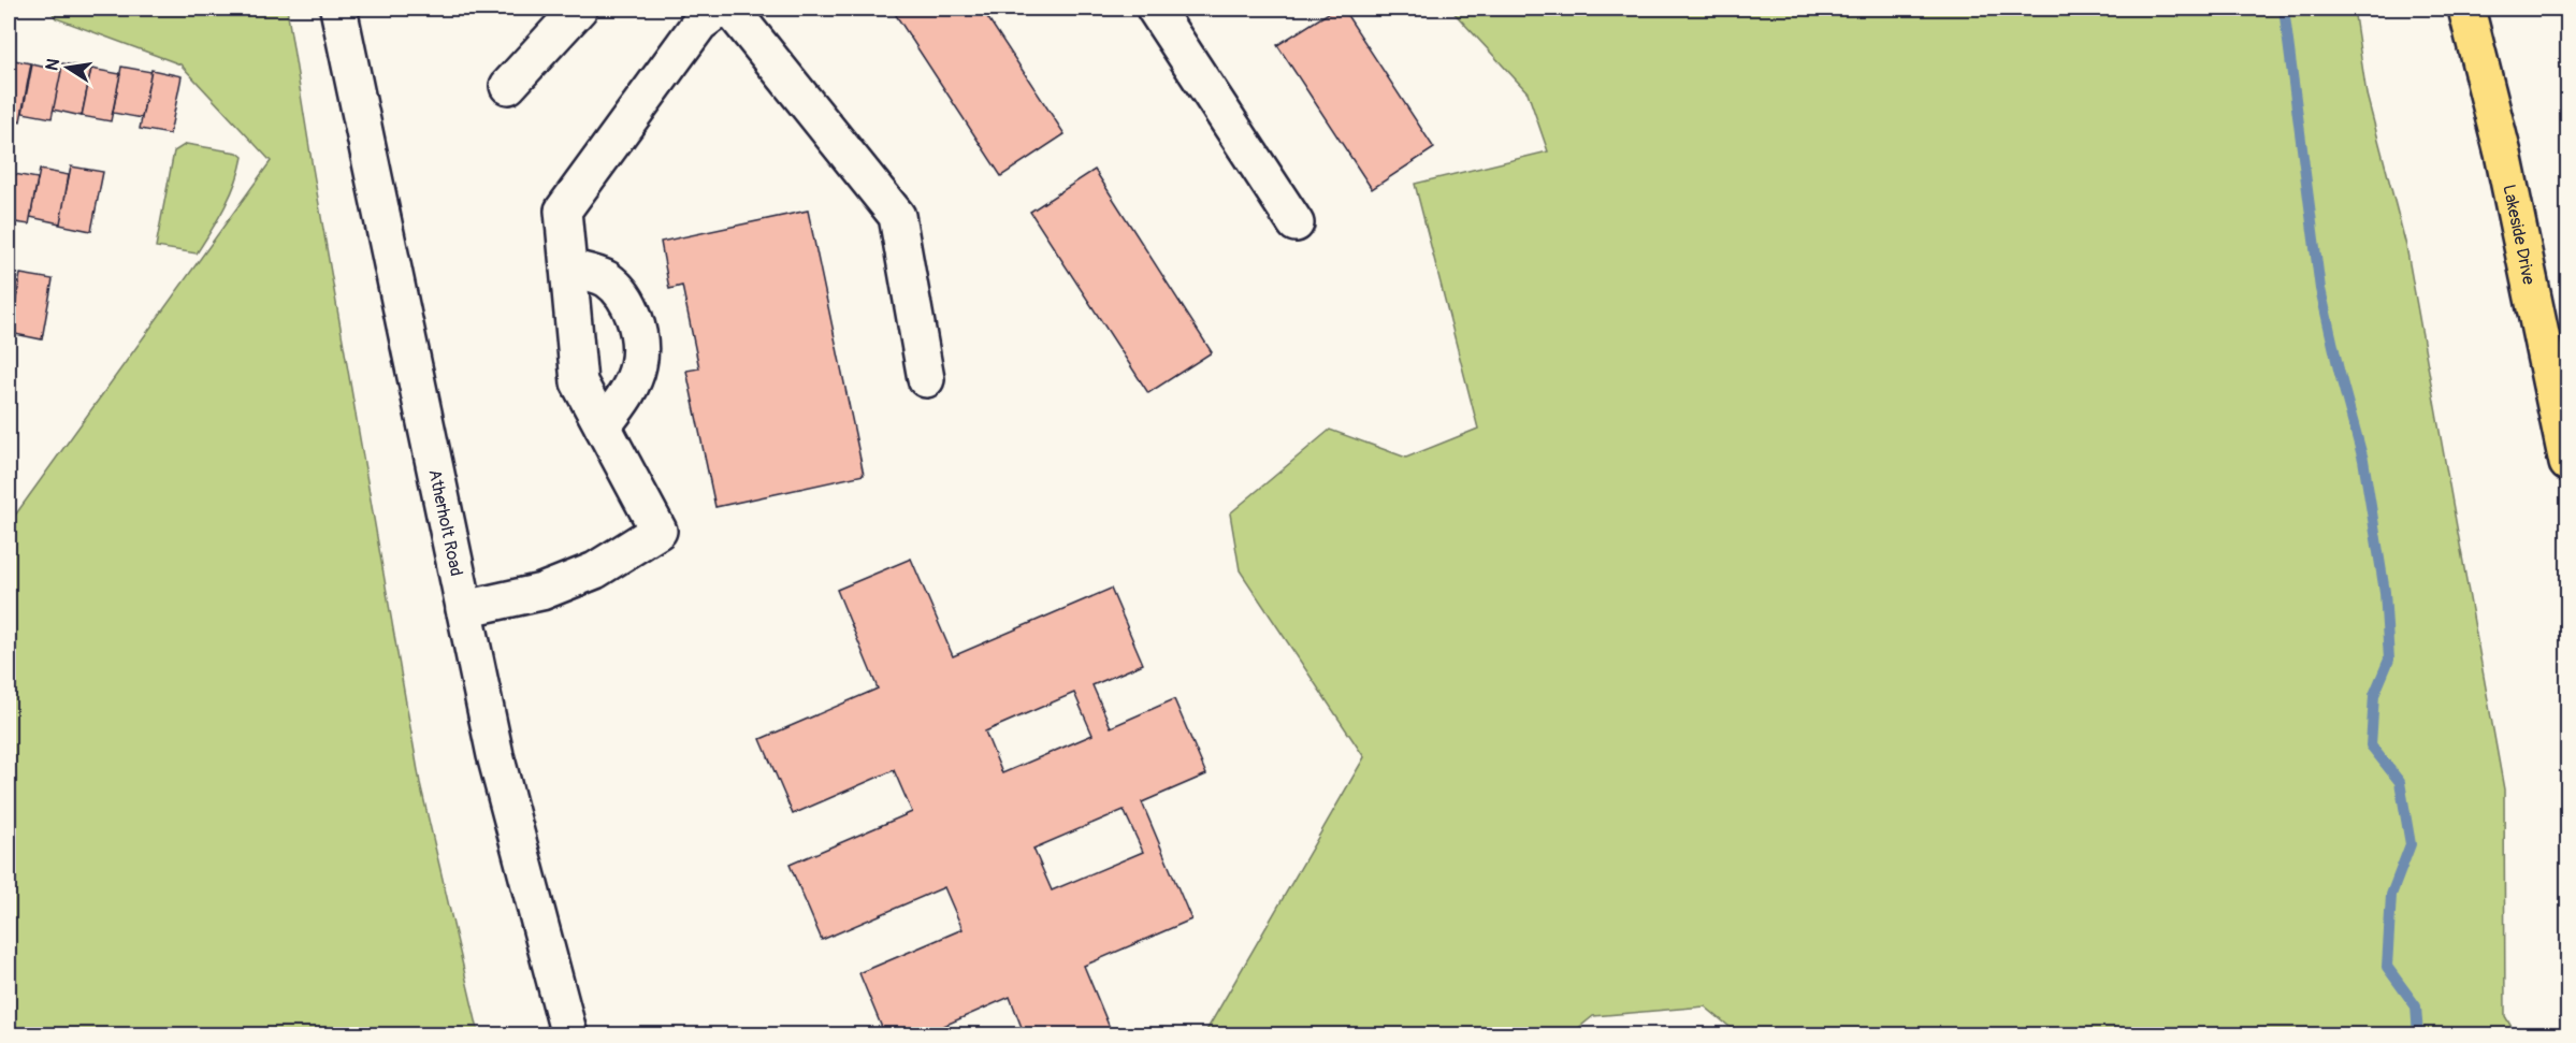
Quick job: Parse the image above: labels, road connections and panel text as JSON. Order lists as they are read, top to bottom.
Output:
{
  "streets": {
    "main road": ["Lakeside Drive"],
    "street": ["Atherholt Road"]
  },
  "north": "left"
}
